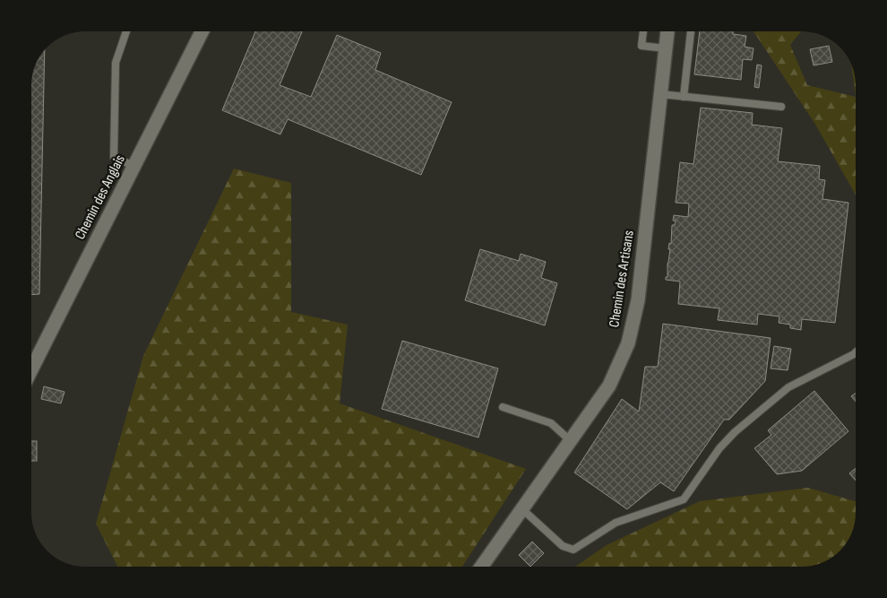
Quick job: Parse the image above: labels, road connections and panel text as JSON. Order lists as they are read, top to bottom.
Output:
{
  "streets": {
    "street": ["Chemin des Anglais", "Chemin des Artisans"]
  }
}
